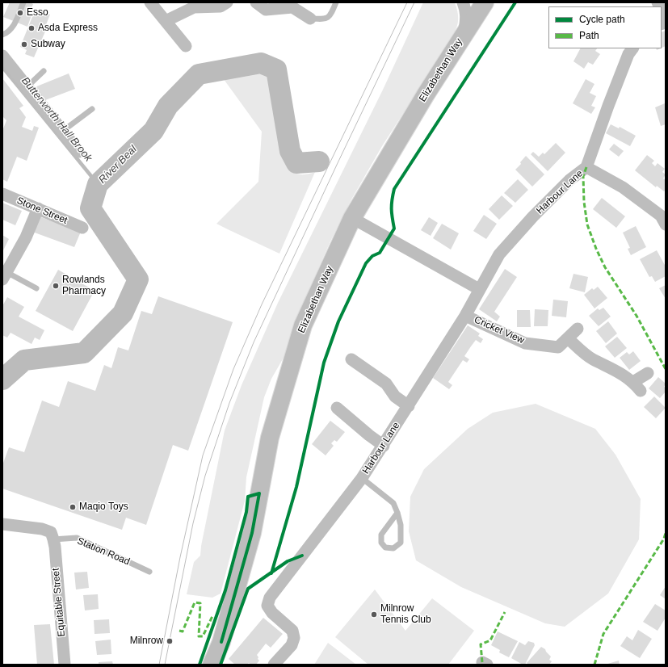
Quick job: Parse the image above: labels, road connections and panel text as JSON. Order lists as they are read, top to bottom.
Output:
{
  "streets": {
    "main road": ["Elizabethan Way"],
    "street": [
      "Harbour Lane",
      "Stone Street",
      "Cricket View",
      "Equitable Street"
    ],
    "lane": ["Station Road"]
  },
  "crossings": [
    ["Harbour Lane", "Cricket View"],
    ["Station Road", "Equitable Street"]
  ],
  "water": ["Butterworth Hall Brook", "River Beal"],
  "places": [
    "Esso",
    "Asda Express",
    "Subway",
    "Rowlands Pharmacy",
    "Maqio Toys",
    "Milnrow Tennis Club",
    "Milnrow"
  ],
  "legend": ["Cycle path", "Path"]
}
